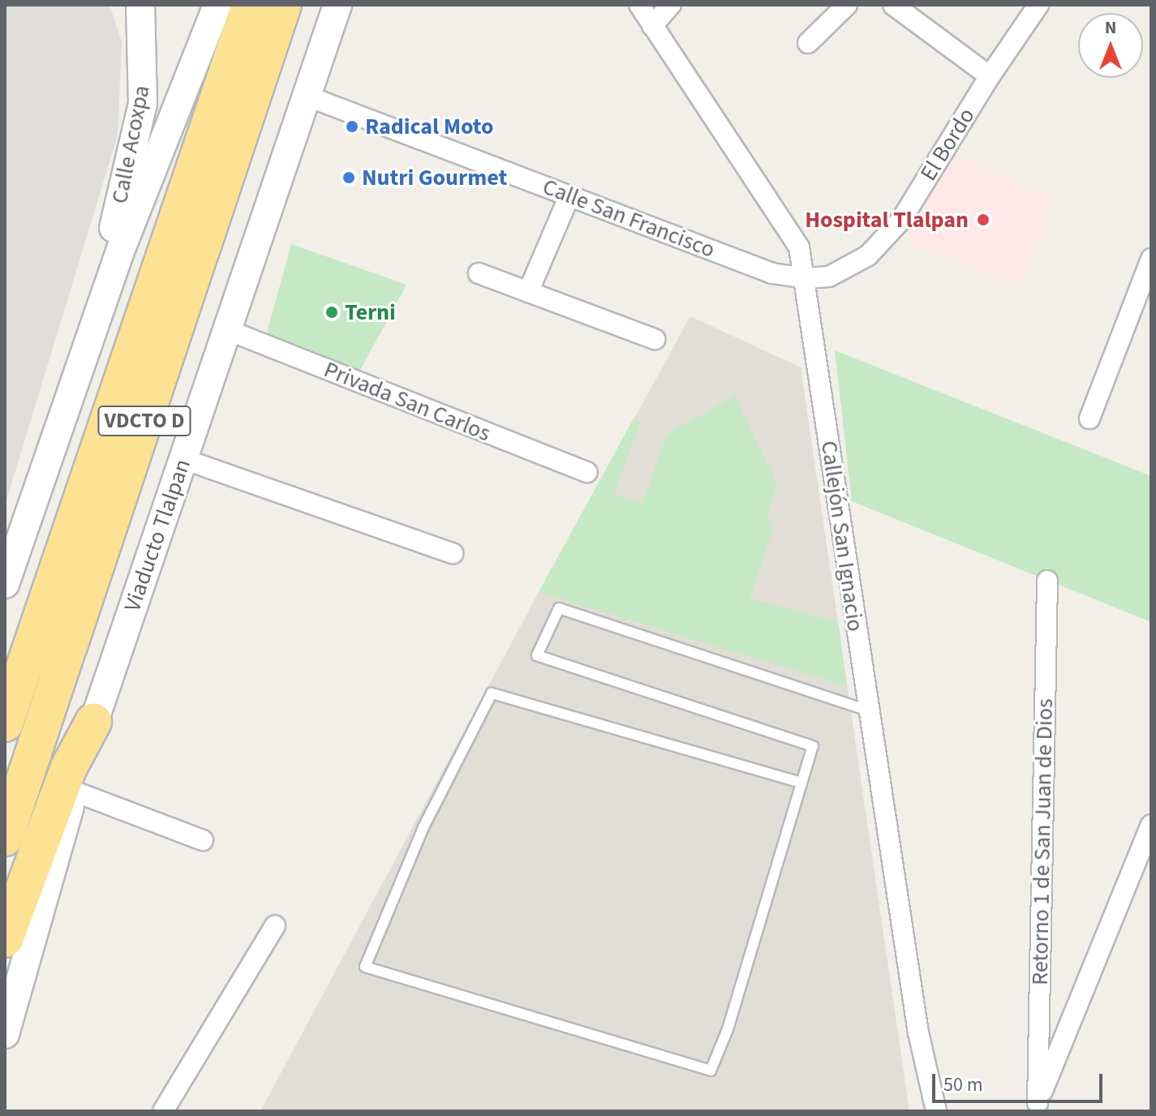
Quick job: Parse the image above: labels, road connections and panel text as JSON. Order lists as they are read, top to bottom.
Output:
{
  "streets": {
    "highway": ["VDCTO D"],
    "main road": ["Calle Acoxpa", "Viaducto Tlalpan"],
    "street": [
      "El Bordo",
      "Calle San Francisco",
      "Privada San Carlos",
      "Callejón San Ignacio",
      "Retorno 1 de San Juan de Dios"
    ]
  },
  "crossings": [
    ["El Bordo", "Calle San Francisco"],
    ["El Bordo", "Callejón San Ignacio"],
    ["Calle San Francisco", "Viaducto Tlalpan"],
    ["Calle San Francisco", "Callejón San Ignacio"],
    ["Privada San Carlos", "Viaducto Tlalpan"]
  ],
  "places": [
    "Radical Moto",
    "Nutri Gourmet",
    "Hospital Tlalpan",
    "Terni"
  ],
  "scale_bar": "50 m",
  "north": "top"
}
